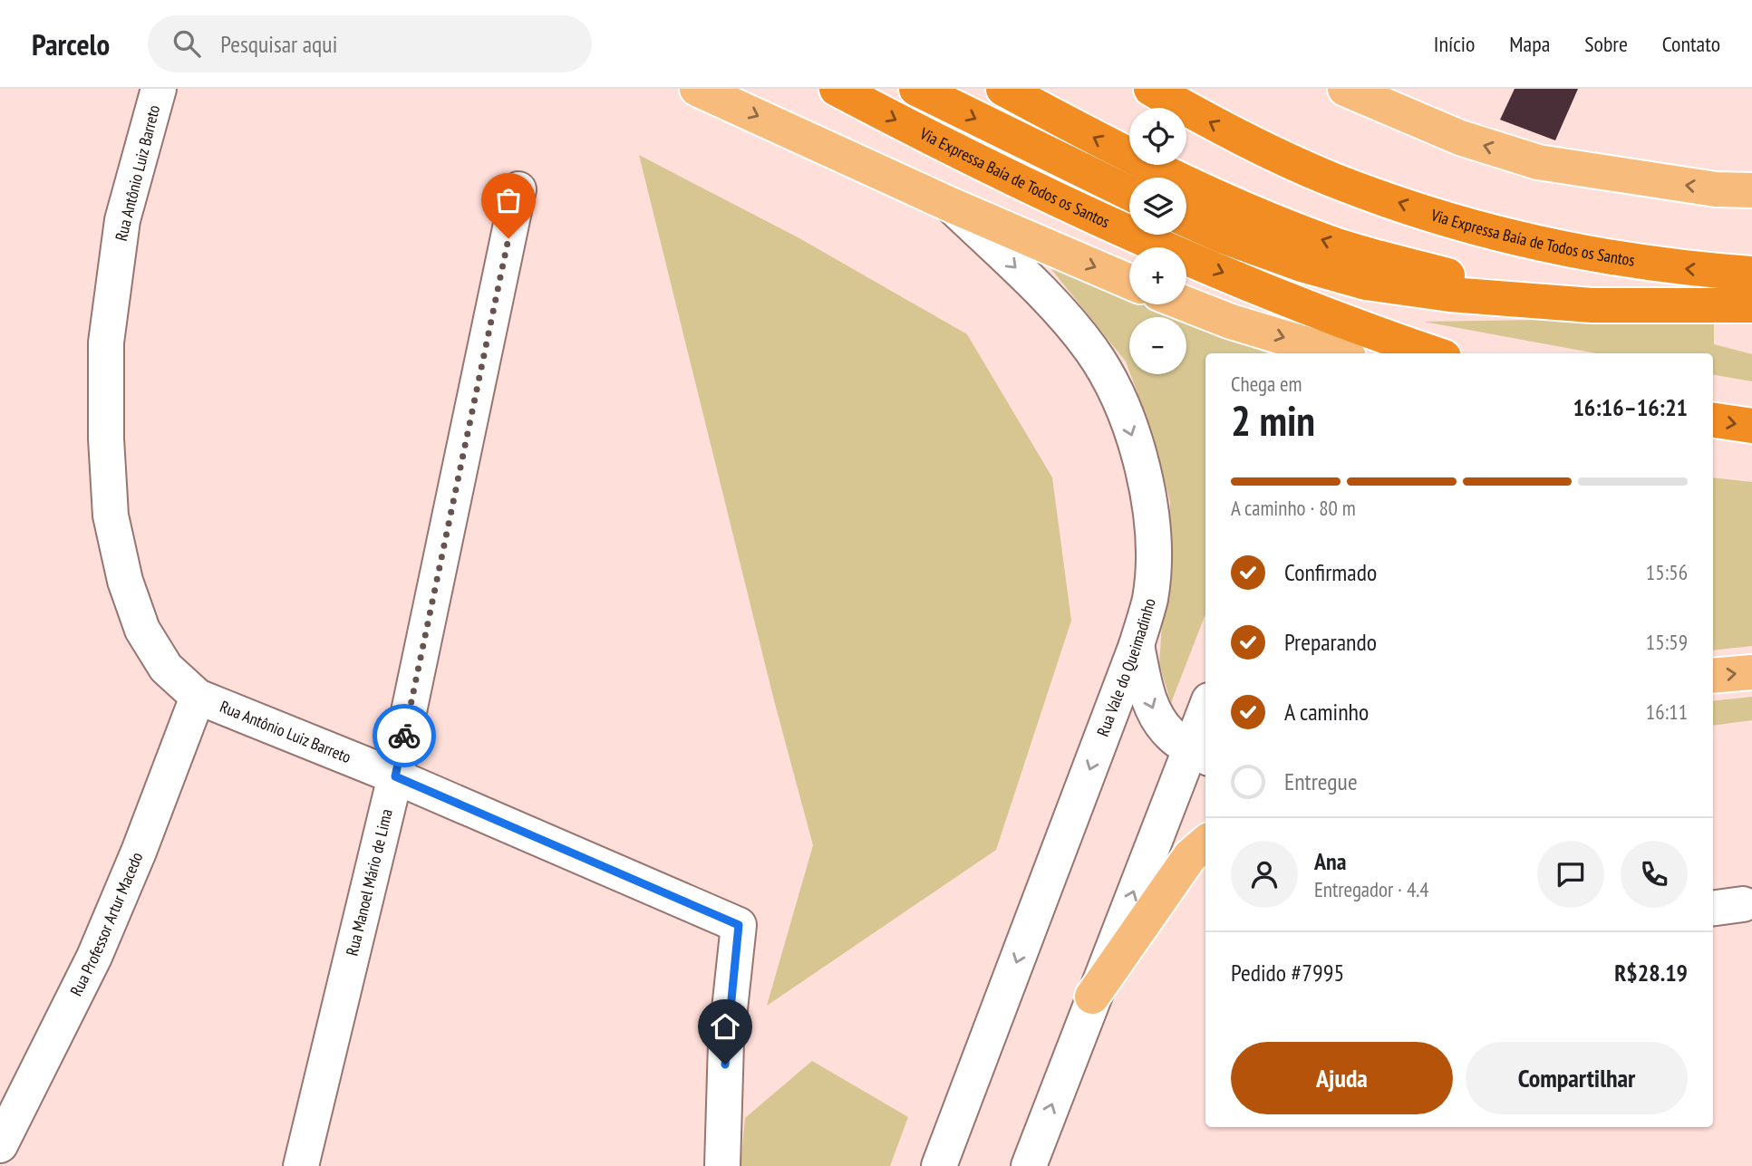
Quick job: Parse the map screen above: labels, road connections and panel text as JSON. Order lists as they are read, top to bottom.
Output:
{
  "streets": {
    "highway": ["Via Expressa Baía de Todos os Santos"],
    "street": [
      "Rua Antônio Luiz Barreto",
      "Rua Vale do Queimadinho",
      "Rua Manoel Mário de Lima",
      "Rua Professor Artur Macedo"
    ]
  },
  "crossings": [
    ["Rua Antônio Luiz Barreto", "Rua Manoel Mário de Lima"],
    ["Rua Antônio Luiz Barreto", "Rua Professor Artur Macedo"]
  ],
  "page": {
    "header": "Parcelo",
    "search": "Pesquisar aqui",
    "nav": [
      "Início",
      "Mapa",
      "Sobre",
      "Contato"
    ],
    "map_buttons": ["+", "−"],
    "heading": ["2 min", "Chega em", "16:16–16:21"],
    "panel": [
      "Ana",
      "Entregador · 4.4",
      "Pedido #7995",
      "R$28.19"
    ],
    "bar": "A caminho · 80 m",
    "list": [
      ["Confirmado", "15:56"],
      ["Preparando", "15:59"],
      ["A caminho", "16:11"],
      "Entregue"
    ],
    "buttons": ["Ajuda", "Compartilhar"]
  }
}
